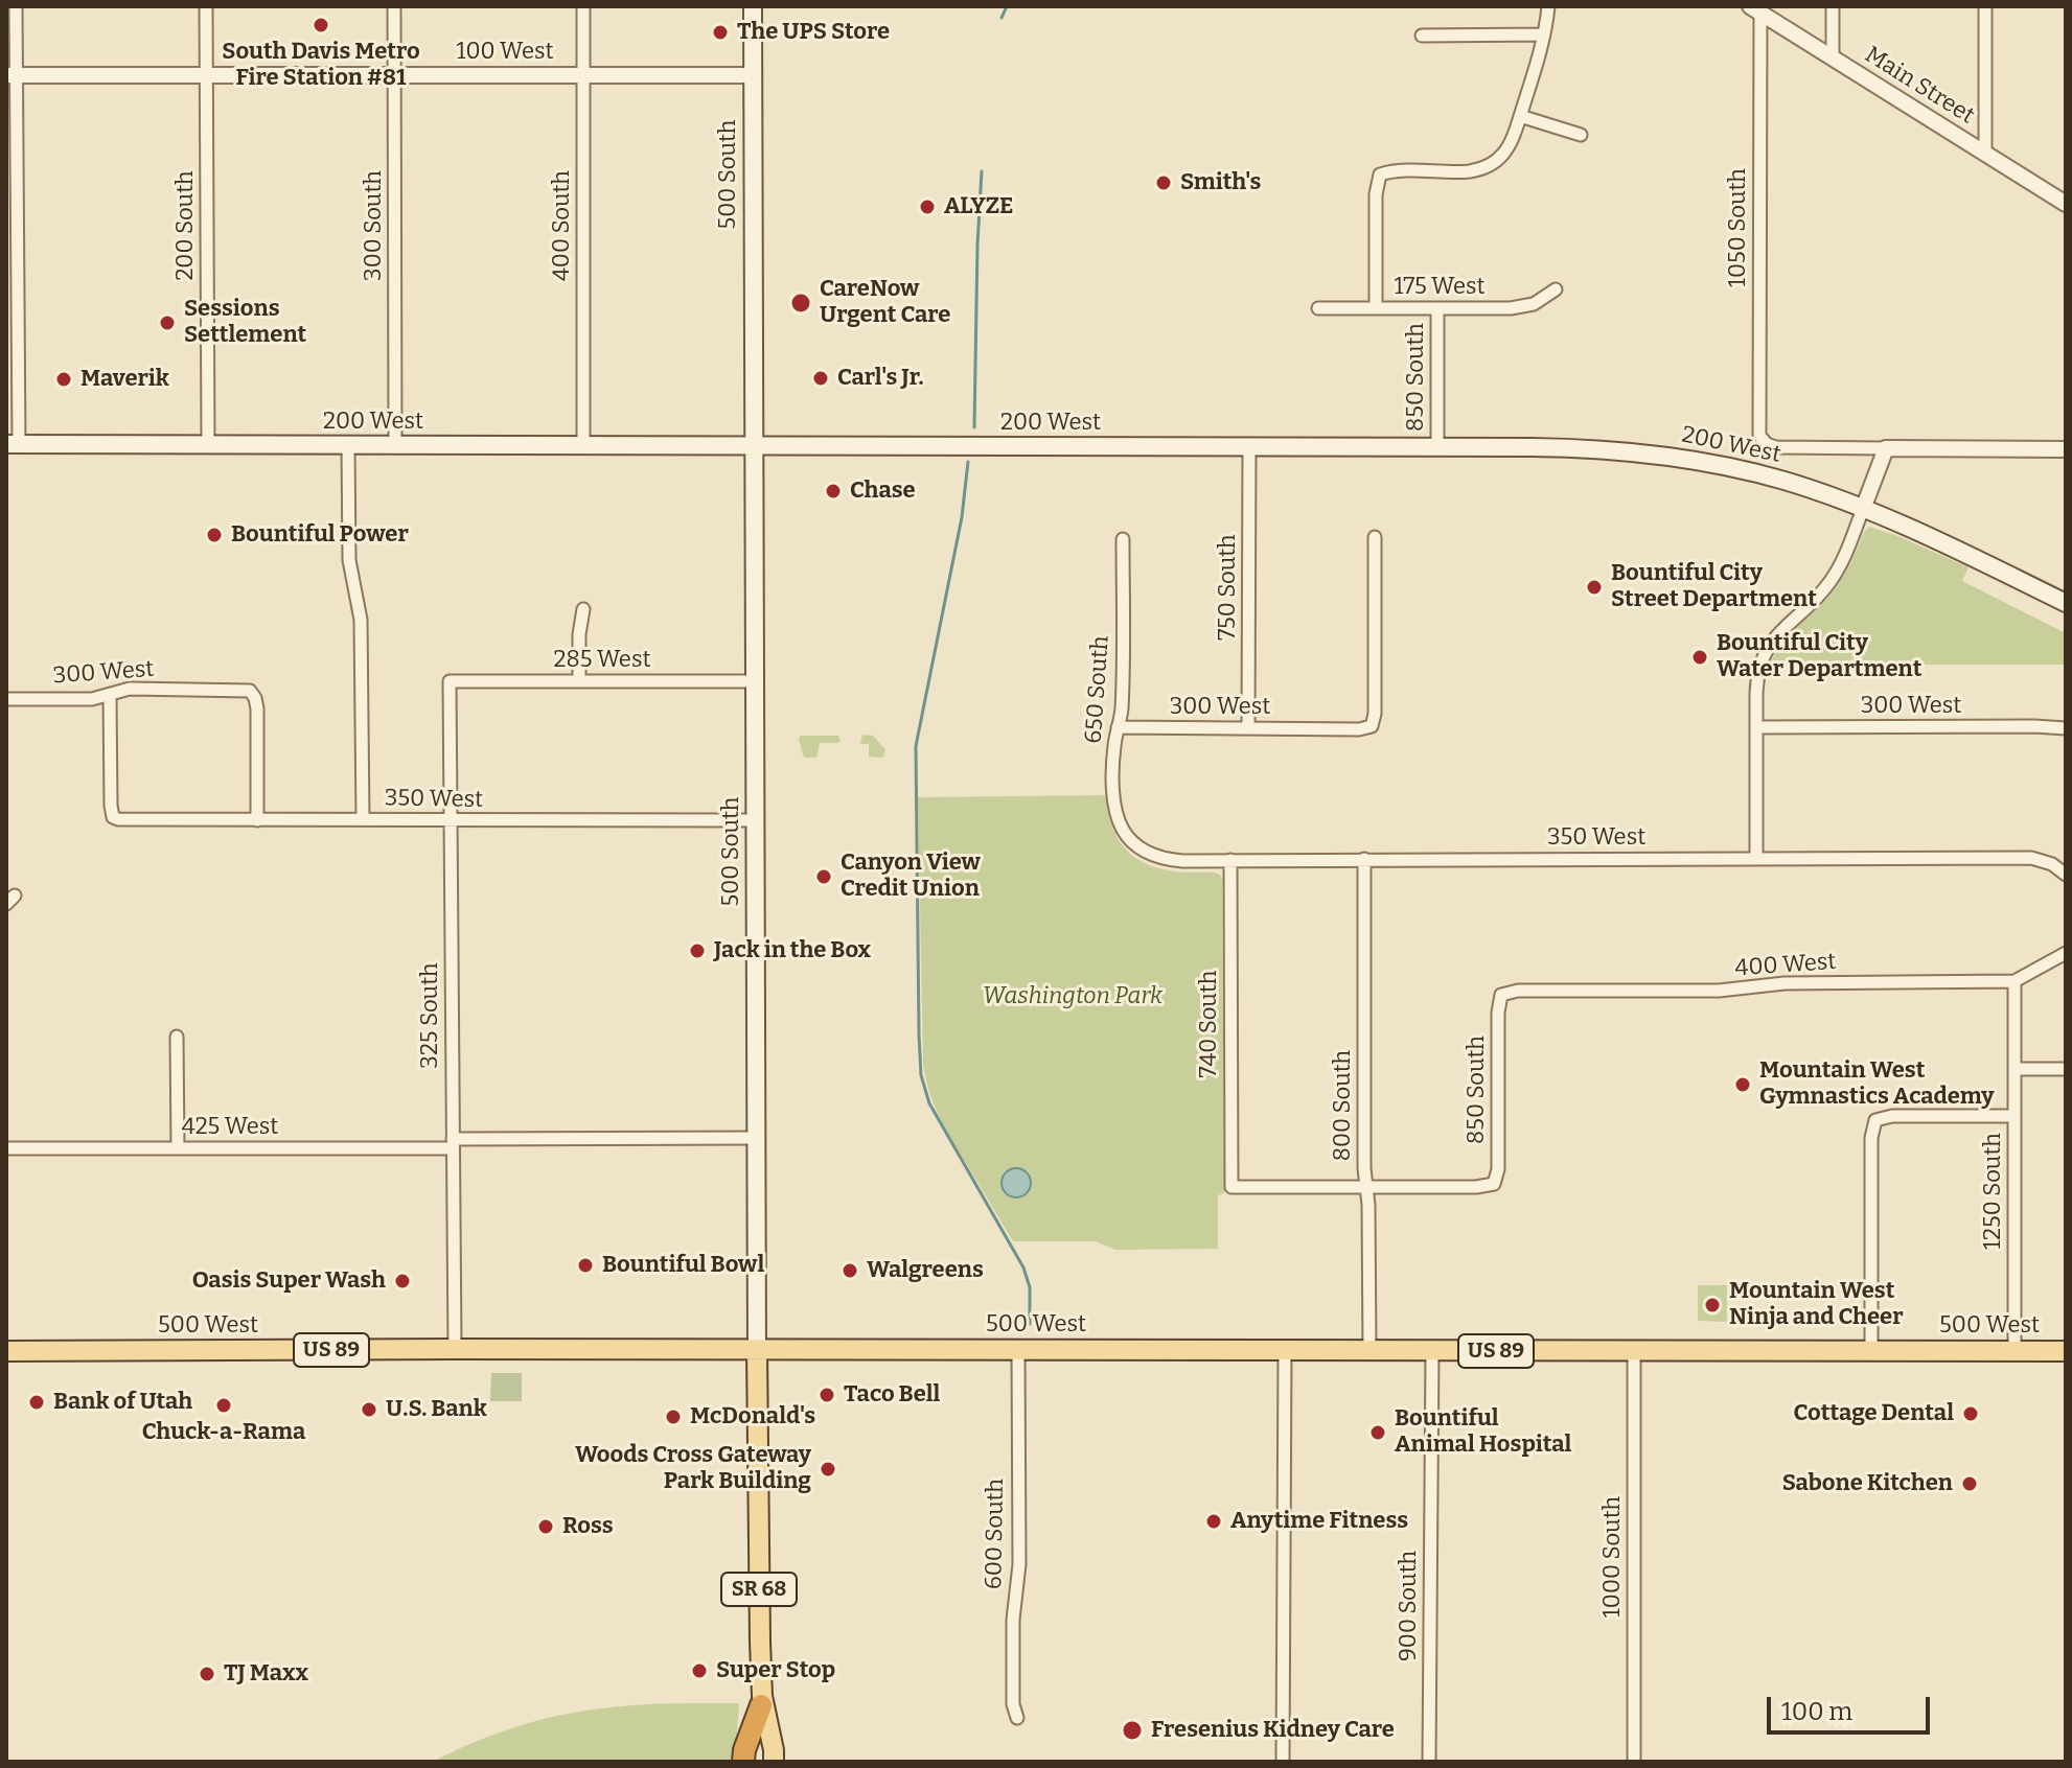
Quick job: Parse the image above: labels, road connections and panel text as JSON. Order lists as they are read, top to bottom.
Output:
{
  "streets": {
    "main road": [
      "500 South",
      "200 West",
      "500 West",
      "US 89",
      "SR 68"
    ],
    "street": [
      "100 West",
      "Main Street",
      "200 South",
      "300 South",
      "400 South",
      "1050 South",
      "175 West",
      "850 South",
      "750 South",
      "285 West",
      "300 West",
      "650 South",
      "350 West",
      "400 West",
      "325 South",
      "740 South",
      "800 South",
      "425 West",
      "1250 South",
      "600 South",
      "1000 South",
      "900 South"
    ]
  },
  "crossings": [
    ["100 West", "500 South"],
    ["100 West", "200 South"],
    ["100 West", "300 South"],
    ["100 West", "400 South"],
    ["Main Street", "1050 South"],
    ["500 South", "200 West"],
    ["500 South", "285 West"],
    ["500 South", "350 West"],
    ["500 South", "425 West"],
    ["500 South", "500 West"],
    ["200 South", "200 West"],
    ["300 South", "200 West"],
    ["400 South", "200 West"],
    ["1050 South", "200 West"],
    ["175 West", "850 South"],
    ["850 South", "200 West"],
    ["850 South", "400 West"],
    ["850 South", "740 South"],
    ["850 South", "800 South"],
    ["200 West", "750 South"],
    ["750 South", "300 West"],
    ["285 West", "325 South"],
    ["300 West", "650 South"],
    ["300 West", "350 West"],
    ["650 South", "350 West"],
    ["350 West", "325 South"],
    ["350 West", "740 South"],
    ["350 West", "800 South"],
    ["400 West", "1250 South"],
    ["325 South", "425 West"],
    ["325 South", "500 West"],
    ["740 South", "800 South"],
    ["800 South", "500 West"],
    ["1250 South", "500 West"],
    ["500 West", "600 South"],
    ["500 West", "1000 South"],
    ["500 West", "900 South"]
  ],
  "parks": ["Washington Park"],
  "places": [
    "South Davis Metro Fire Station #81",
    "The UPS Store",
    "Smith's",
    "ALYZE",
    "CareNow Urgent Care",
    "Sessions Settlement",
    "Carl's Jr.",
    "Maverik",
    "Chase",
    "Bountiful Power",
    "Bountiful City Street Department",
    "Bountiful City Water Department",
    "Canyon View Credit Union",
    "Jack in the Box",
    "Mountain West Gymnastics Academy",
    "Bountiful Bowl",
    "Walgreens",
    "Oasis Super Wash",
    "Mountain West Ninja and Cheer",
    "Taco Bell",
    "Bank of Utah",
    "Chuck-a-Rama",
    "U.S. Bank",
    "Cottage Dental",
    "McDonald's",
    "Bountiful Animal Hospital",
    "Woods Cross Gateway Park Building",
    "Sabone Kitchen",
    "Anytime Fitness",
    "Ross",
    "Super Stop",
    "TJ Maxx",
    "Fresenius Kidney Care"
  ],
  "scale_bar": "100 m"
}
